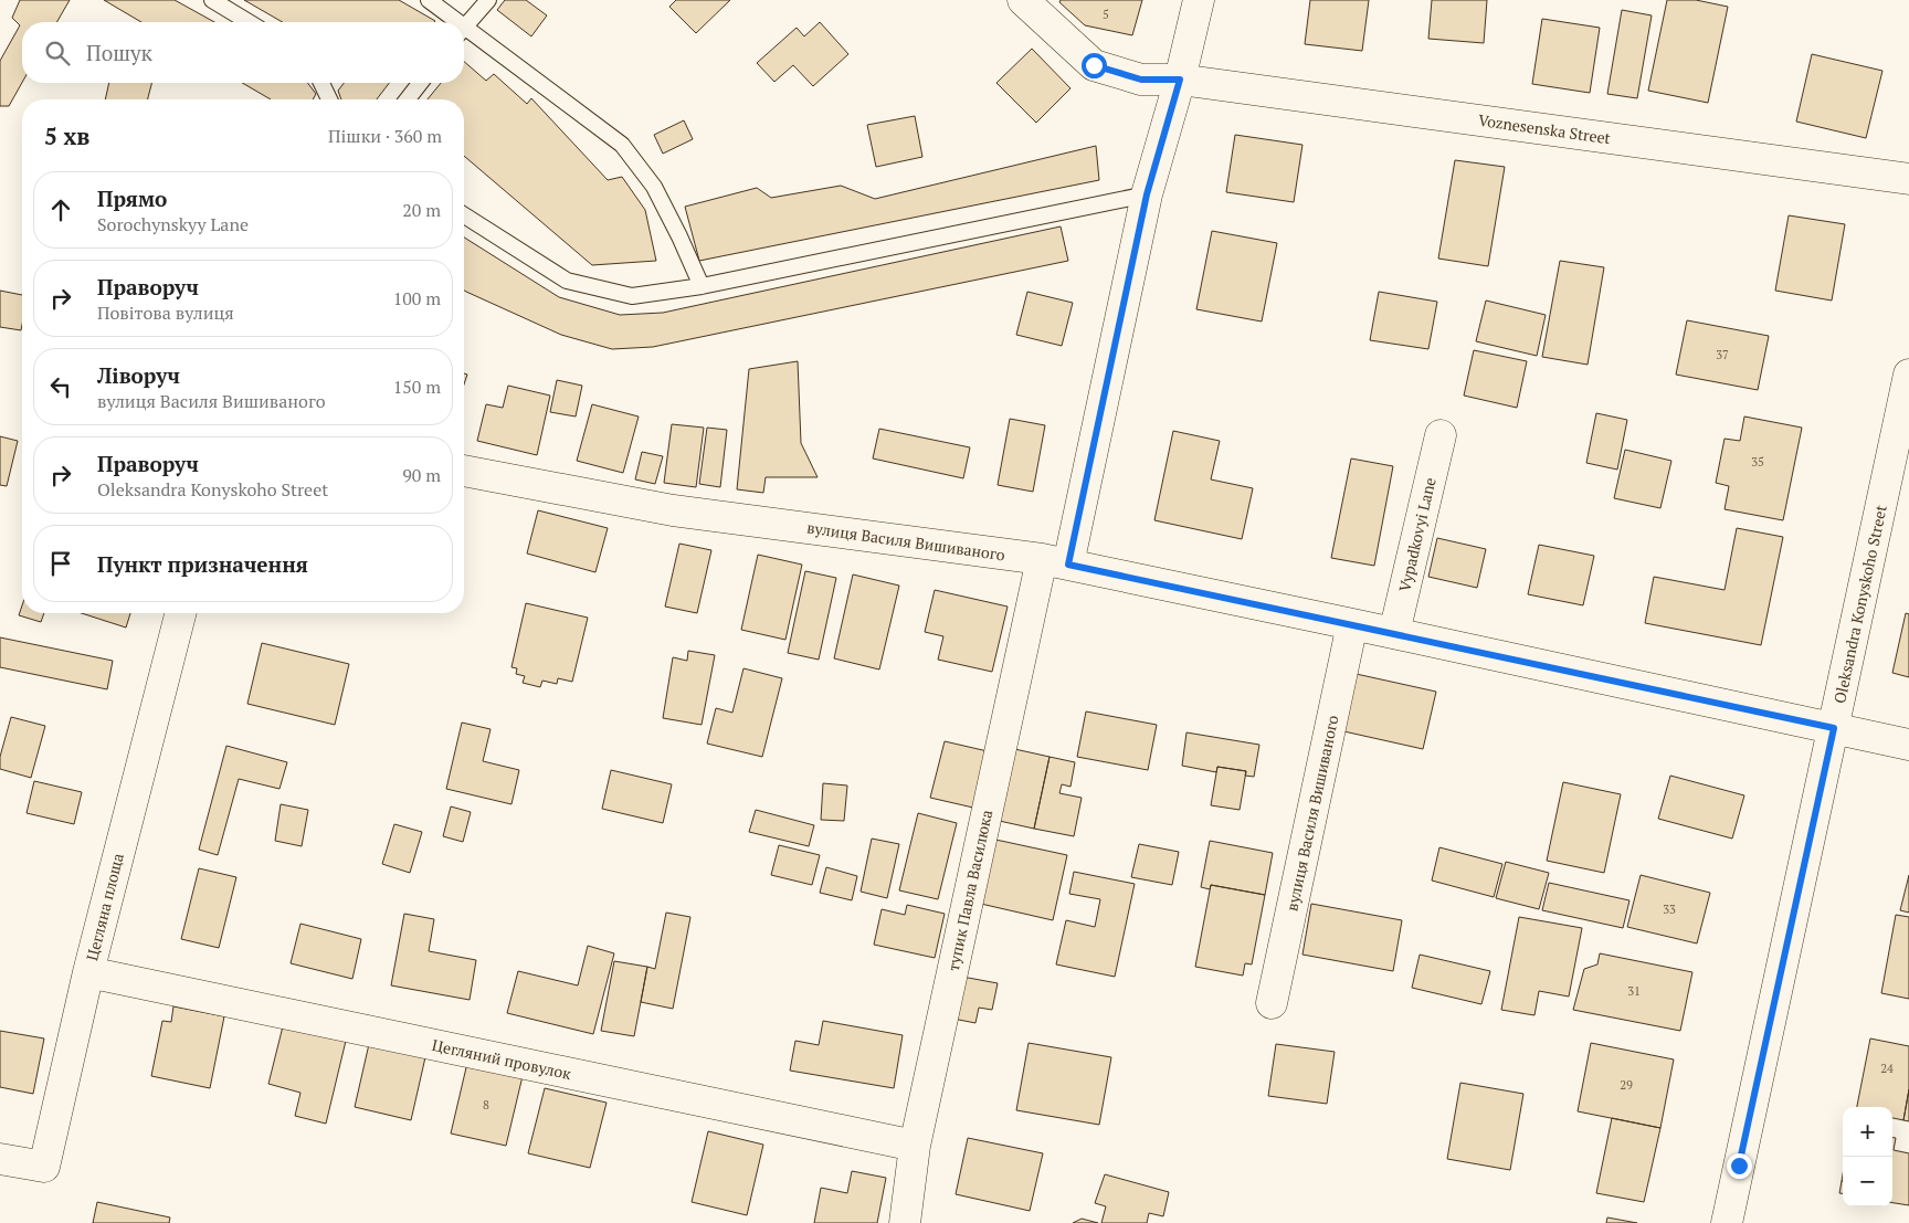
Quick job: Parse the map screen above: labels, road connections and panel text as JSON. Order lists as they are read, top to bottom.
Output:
{
  "streets": {
    "street": [
      "Voznesenska Street",
      "Vypadkovyi Lane",
      "вулиця Василя Вишиваного",
      "Oleksandra Konyskoho Street",
      "тупик Павла Василюка",
      "Цегляна площа",
      "Цегляний провулок"
    ]
  },
  "crossings": [
    ["Voznesenska Street", "тупик Павла Василюка"],
    ["Vypadkovyi Lane", "вулиця Василя Вишиваного"],
    ["вулиця Василя Вишиваного", "Oleksandra Konyskoho Street"],
    ["вулиця Василя Вишиваного", "тупик Павла Василюка"],
    ["тупик Павла Василюка", "Цегляний провулок"],
    ["Цегляна площа", "Цегляний провулок"]
  ],
  "house_numbers": [
    "5",
    "37",
    "35",
    "33",
    "31",
    "24",
    "29",
    "8"
  ],
  "page": {
    "search": "Пошук",
    "heading": ["5 хв", "Пішки · 360 m"],
    "list": [
      ["Прямо", "Sorochynskyy Lane", "20 m"],
      ["Праворуч", "Повітова вулиця", "100 m"],
      ["Ліворуч", "вулиця Василя Вишиваного", "150 m"],
      ["Праворуч", "Oleksandra Konyskoho Street", "90 m"],
      "Пункт призначення"
    ],
    "map_buttons": ["+", "−"]
  }
}
